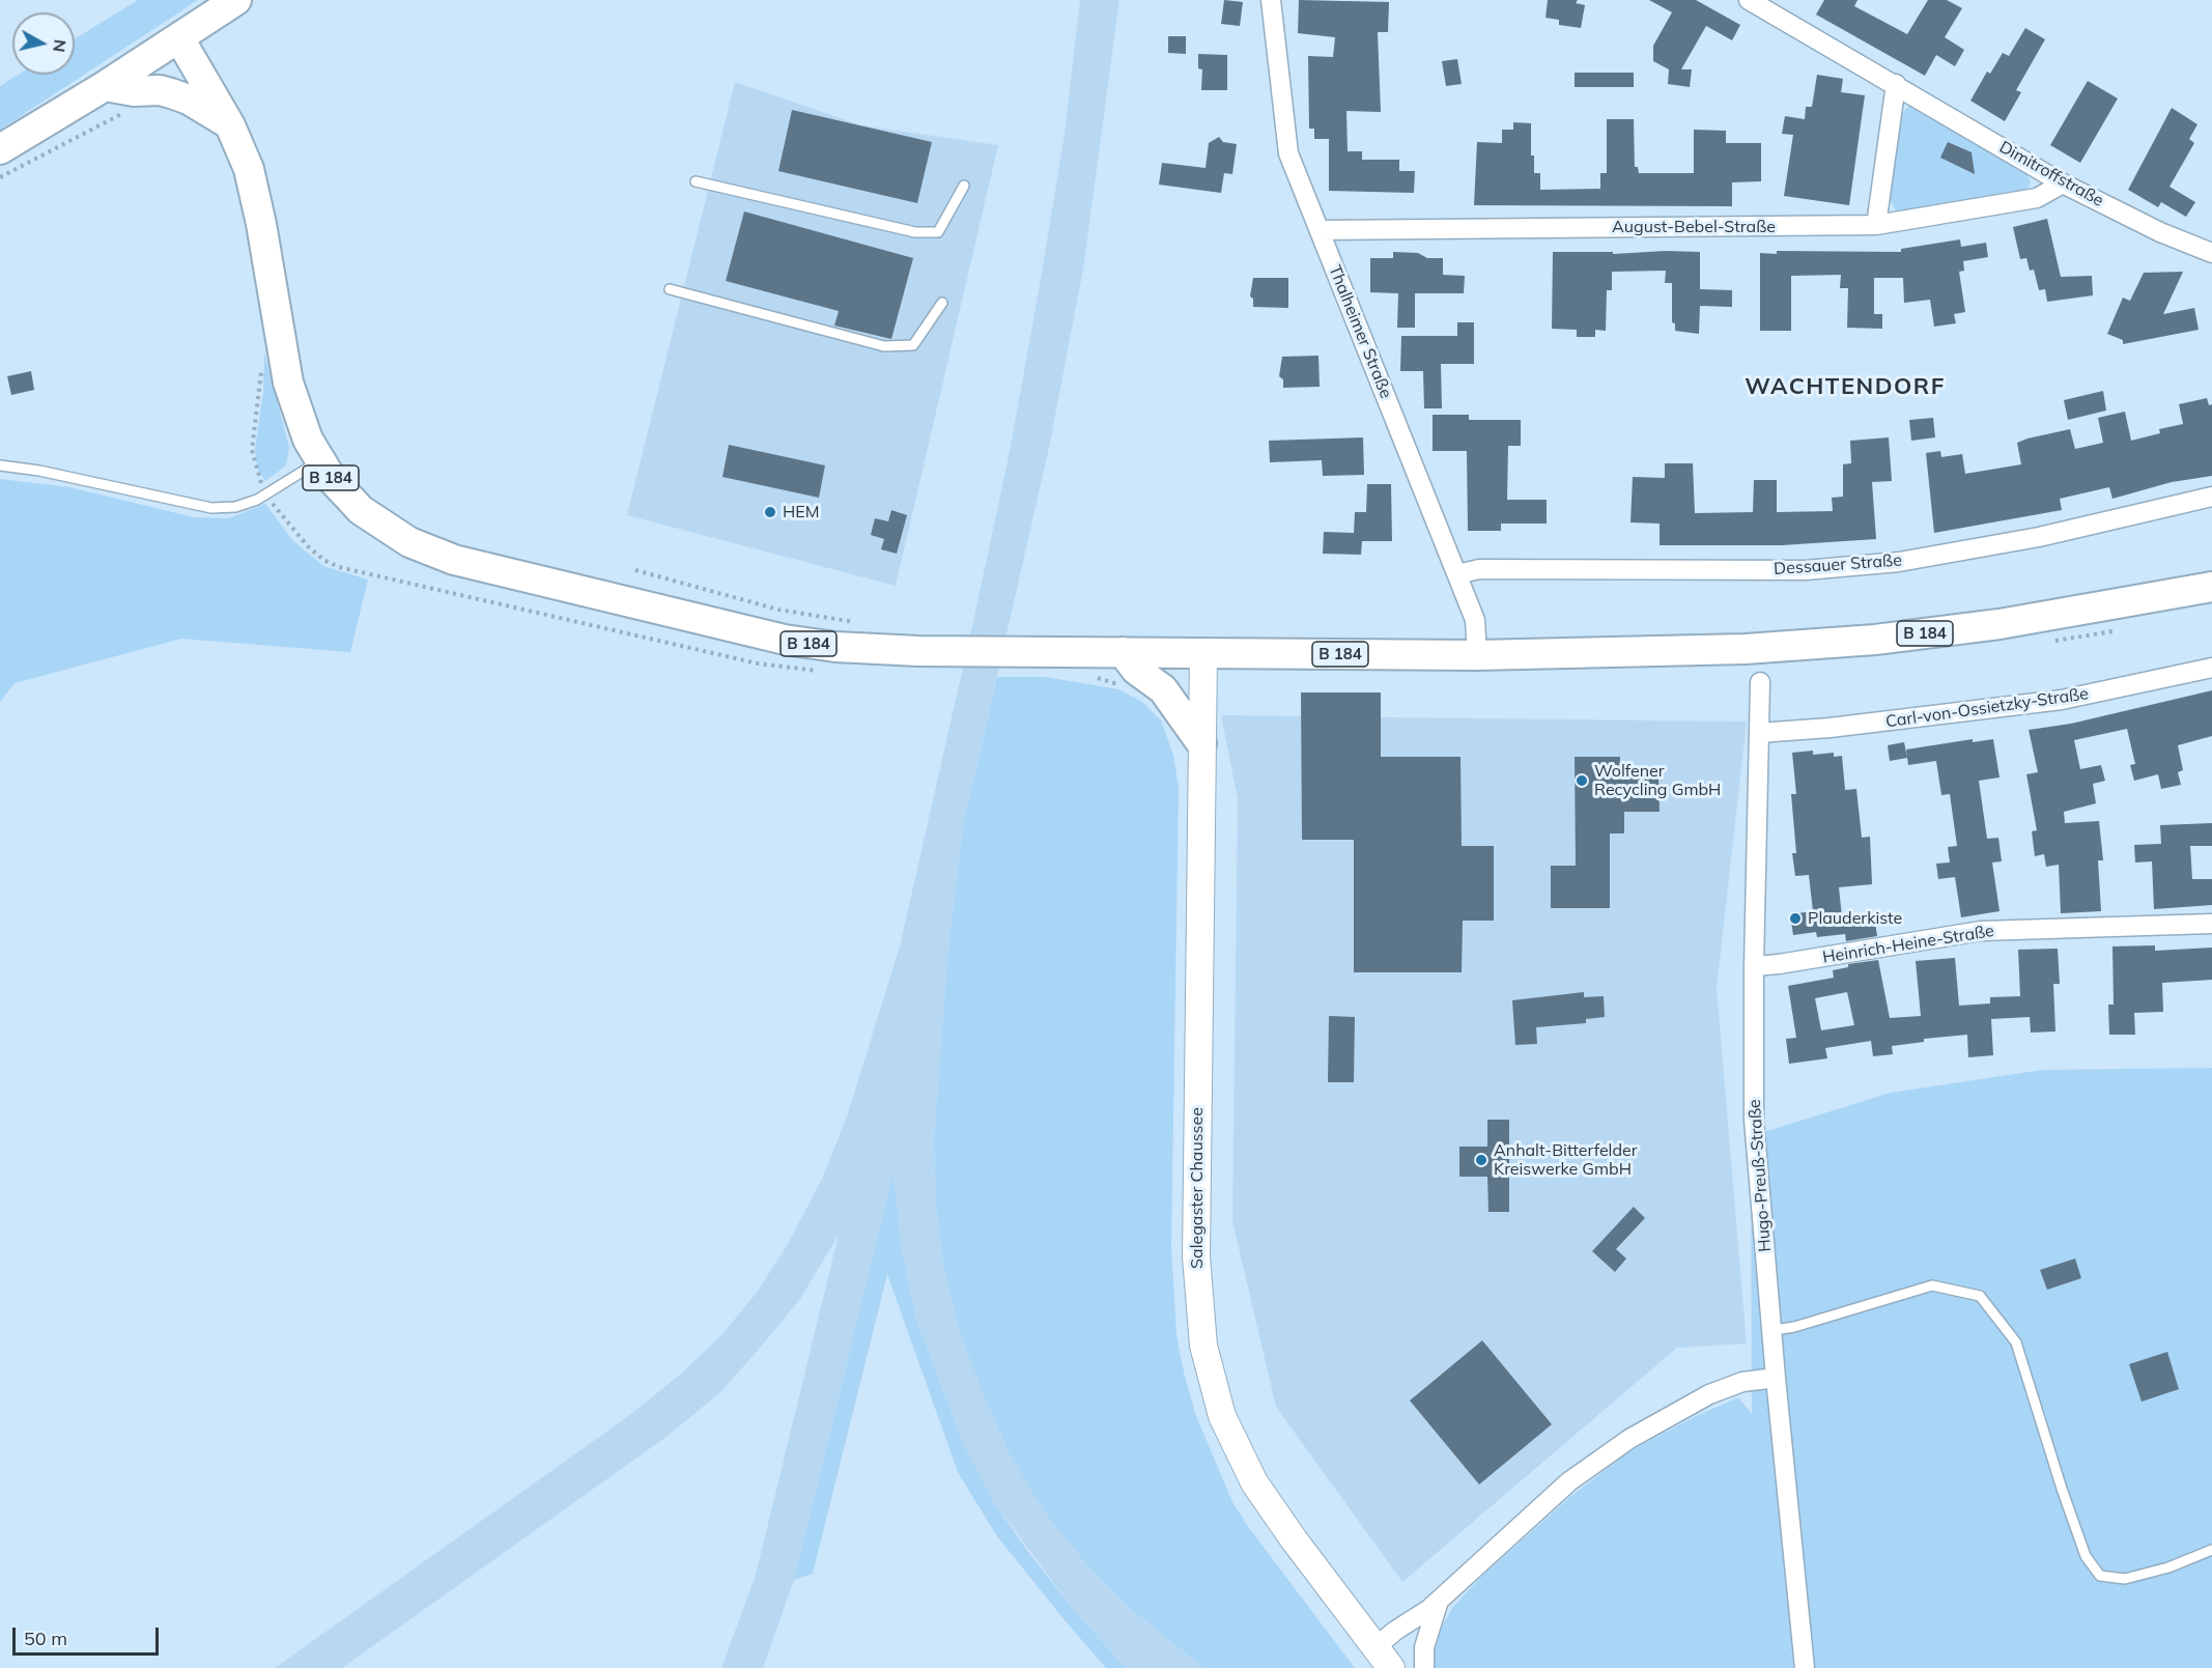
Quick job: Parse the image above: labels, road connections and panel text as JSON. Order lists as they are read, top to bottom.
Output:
{
  "streets": {
    "main road": ["B 184", "Salegaster Chaussee"],
    "street": [
      "Dimitroffstraße",
      "August-Bebel-Straße",
      "Thalheimer Straße",
      "Dessauer Straße",
      "Carl-von-Ossietzky-Straße",
      "Heinrich-Heine-Straße",
      "Hugo-Preuß-Straße"
    ]
  },
  "crossings": [
    ["Dimitroffstraße", "August-Bebel-Straße"],
    ["August-Bebel-Straße", "Thalheimer Straße"],
    ["Thalheimer Straße", "B 184"],
    ["Thalheimer Straße", "Dessauer Straße"],
    ["B 184", "Salegaster Chaussee"],
    ["Carl-von-Ossietzky-Straße", "Hugo-Preuß-Straße"],
    ["Heinrich-Heine-Straße", "Hugo-Preuß-Straße"]
  ],
  "districts": ["WACHTENDORF"],
  "places": [
    "HEM",
    "Wolfener Recycling GmbH",
    "Plauderkiste",
    "Anhalt-Bitterfelder Kreiswerke GmbH"
  ],
  "scale_bar": "50 m",
  "north": "right"
}
